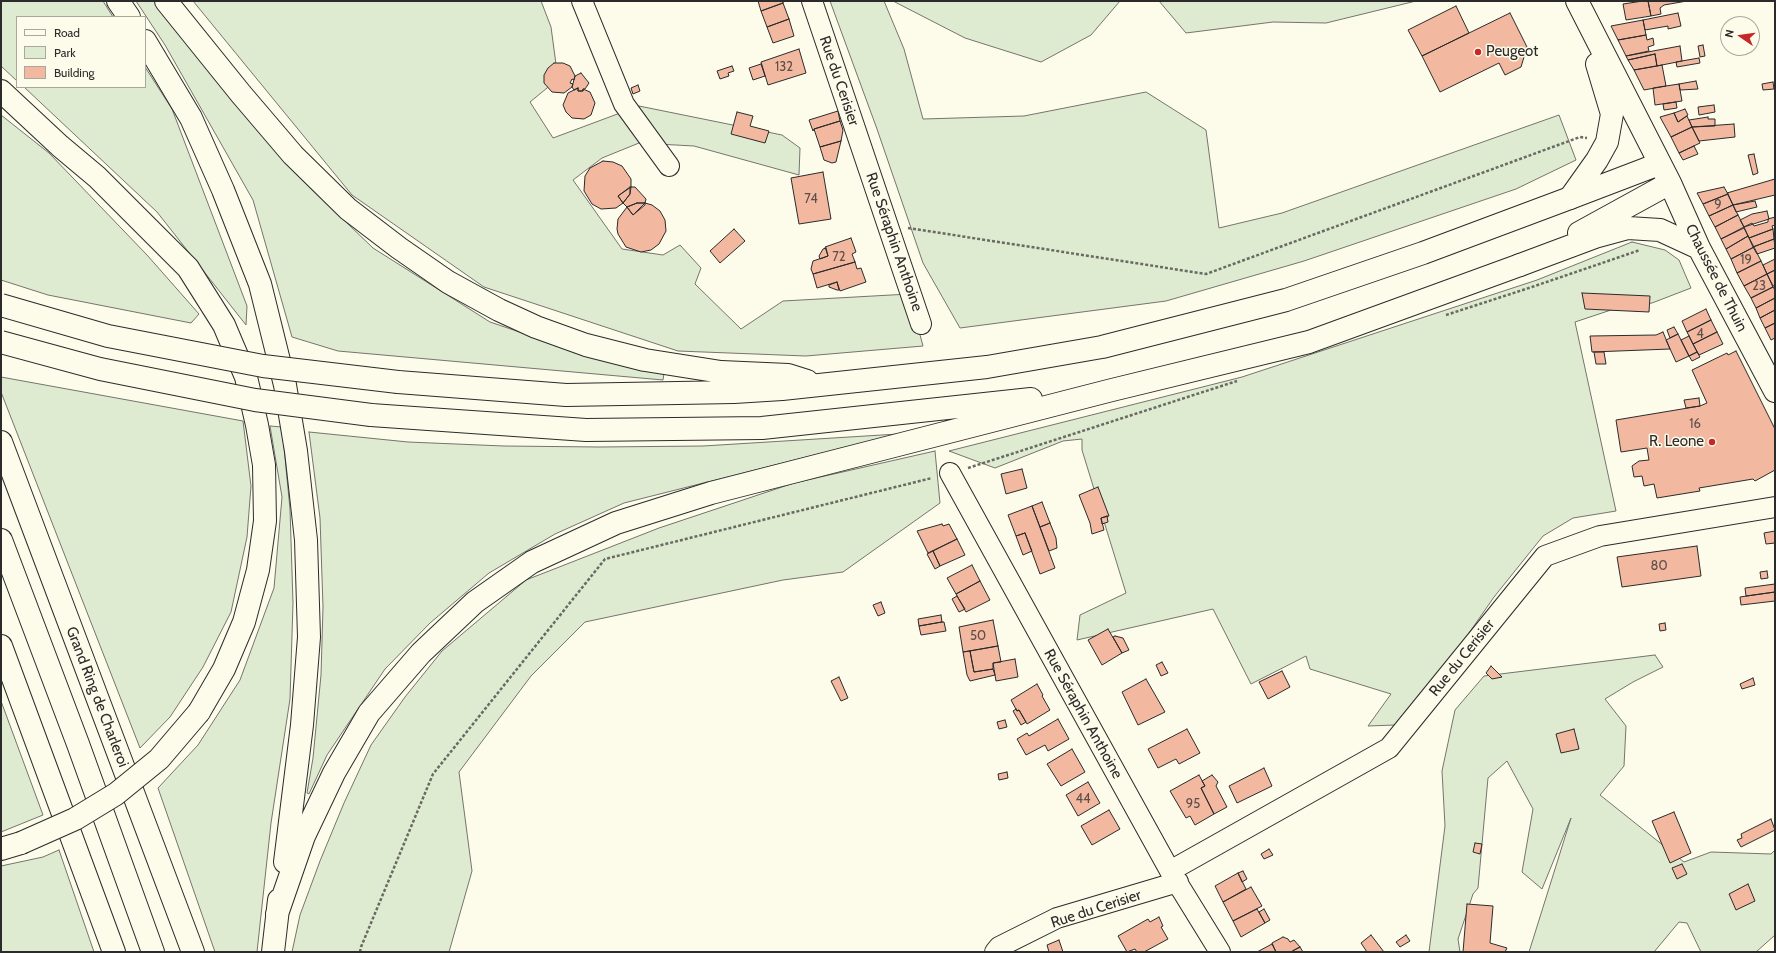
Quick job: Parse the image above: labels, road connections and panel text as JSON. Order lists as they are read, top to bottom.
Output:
{
  "streets": {
    "main road": ["Chaussée de Thuin", "Grand Ring de Charleroi"],
    "street": ["Rue du Cerisier", "Rue Séraphin Anthoine"]
  },
  "crossings": [
    ["Rue du Cerisier", "Rue Séraphin Anthoine"]
  ],
  "places": ["Peugeot", "R. Leone"],
  "house_numbers": [
    "132",
    "74",
    "9",
    "72",
    "19",
    "23",
    "4",
    "16",
    "80",
    "50",
    "44",
    "95"
  ],
  "legend": ["Road", "Park", "Building"],
  "north": "left"
}
